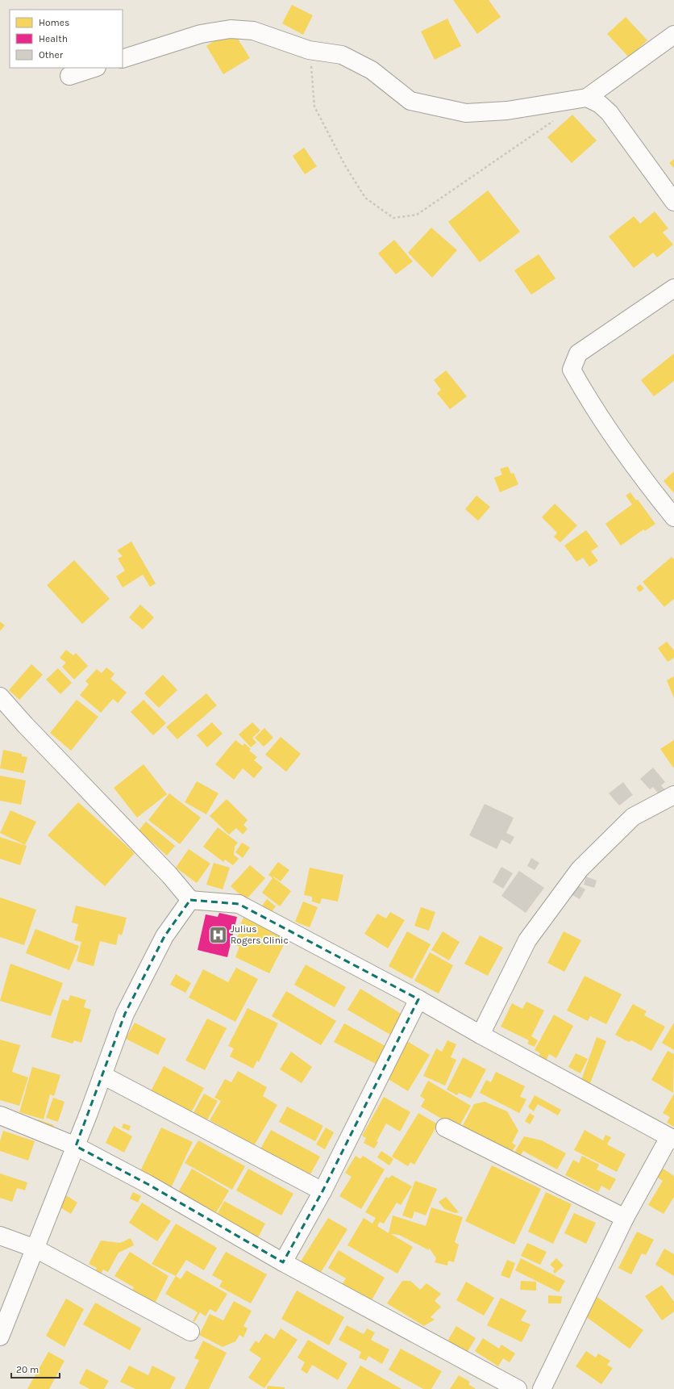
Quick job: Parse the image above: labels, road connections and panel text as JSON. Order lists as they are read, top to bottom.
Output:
{
  "places": {
    "hospital": ["Julius Rogers Clinic"]
  },
  "legend": ["Homes", "Health", "Other"],
  "scale_bar": "20 m"
}
